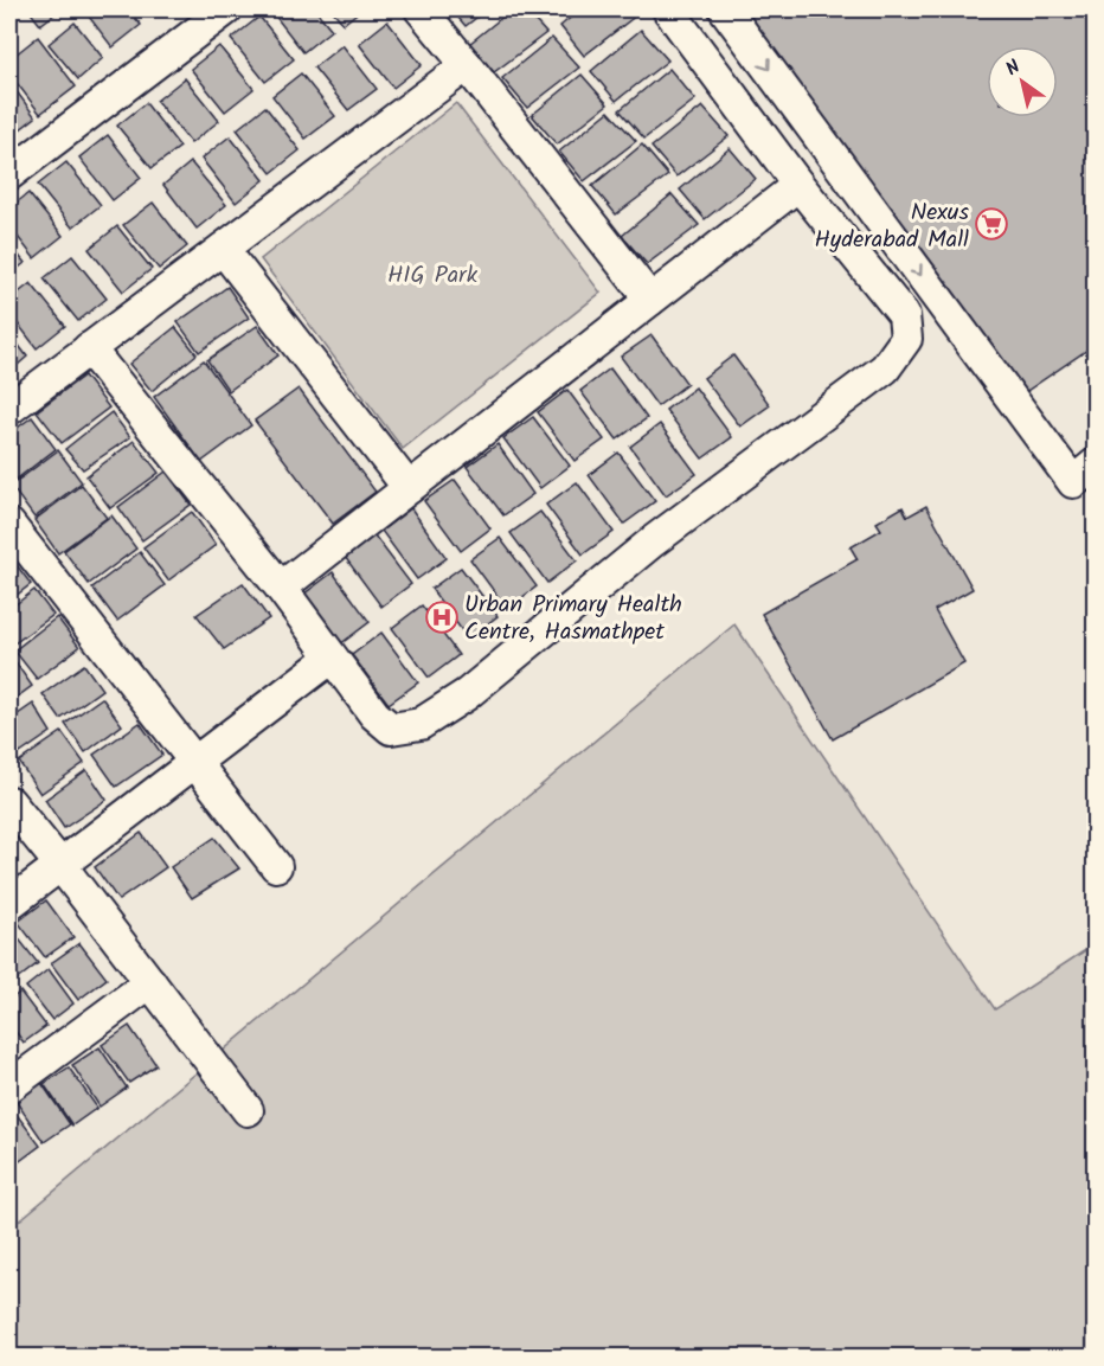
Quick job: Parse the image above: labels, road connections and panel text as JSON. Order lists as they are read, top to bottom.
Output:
{
  "parks": ["HIG Park"],
  "places": {
    "supermarket": ["Nexus Hyderabad Mall"],
    "hospital": ["Urban Primary Health Centre, Hasmathpet"]
  },
  "north": "top left"
}
